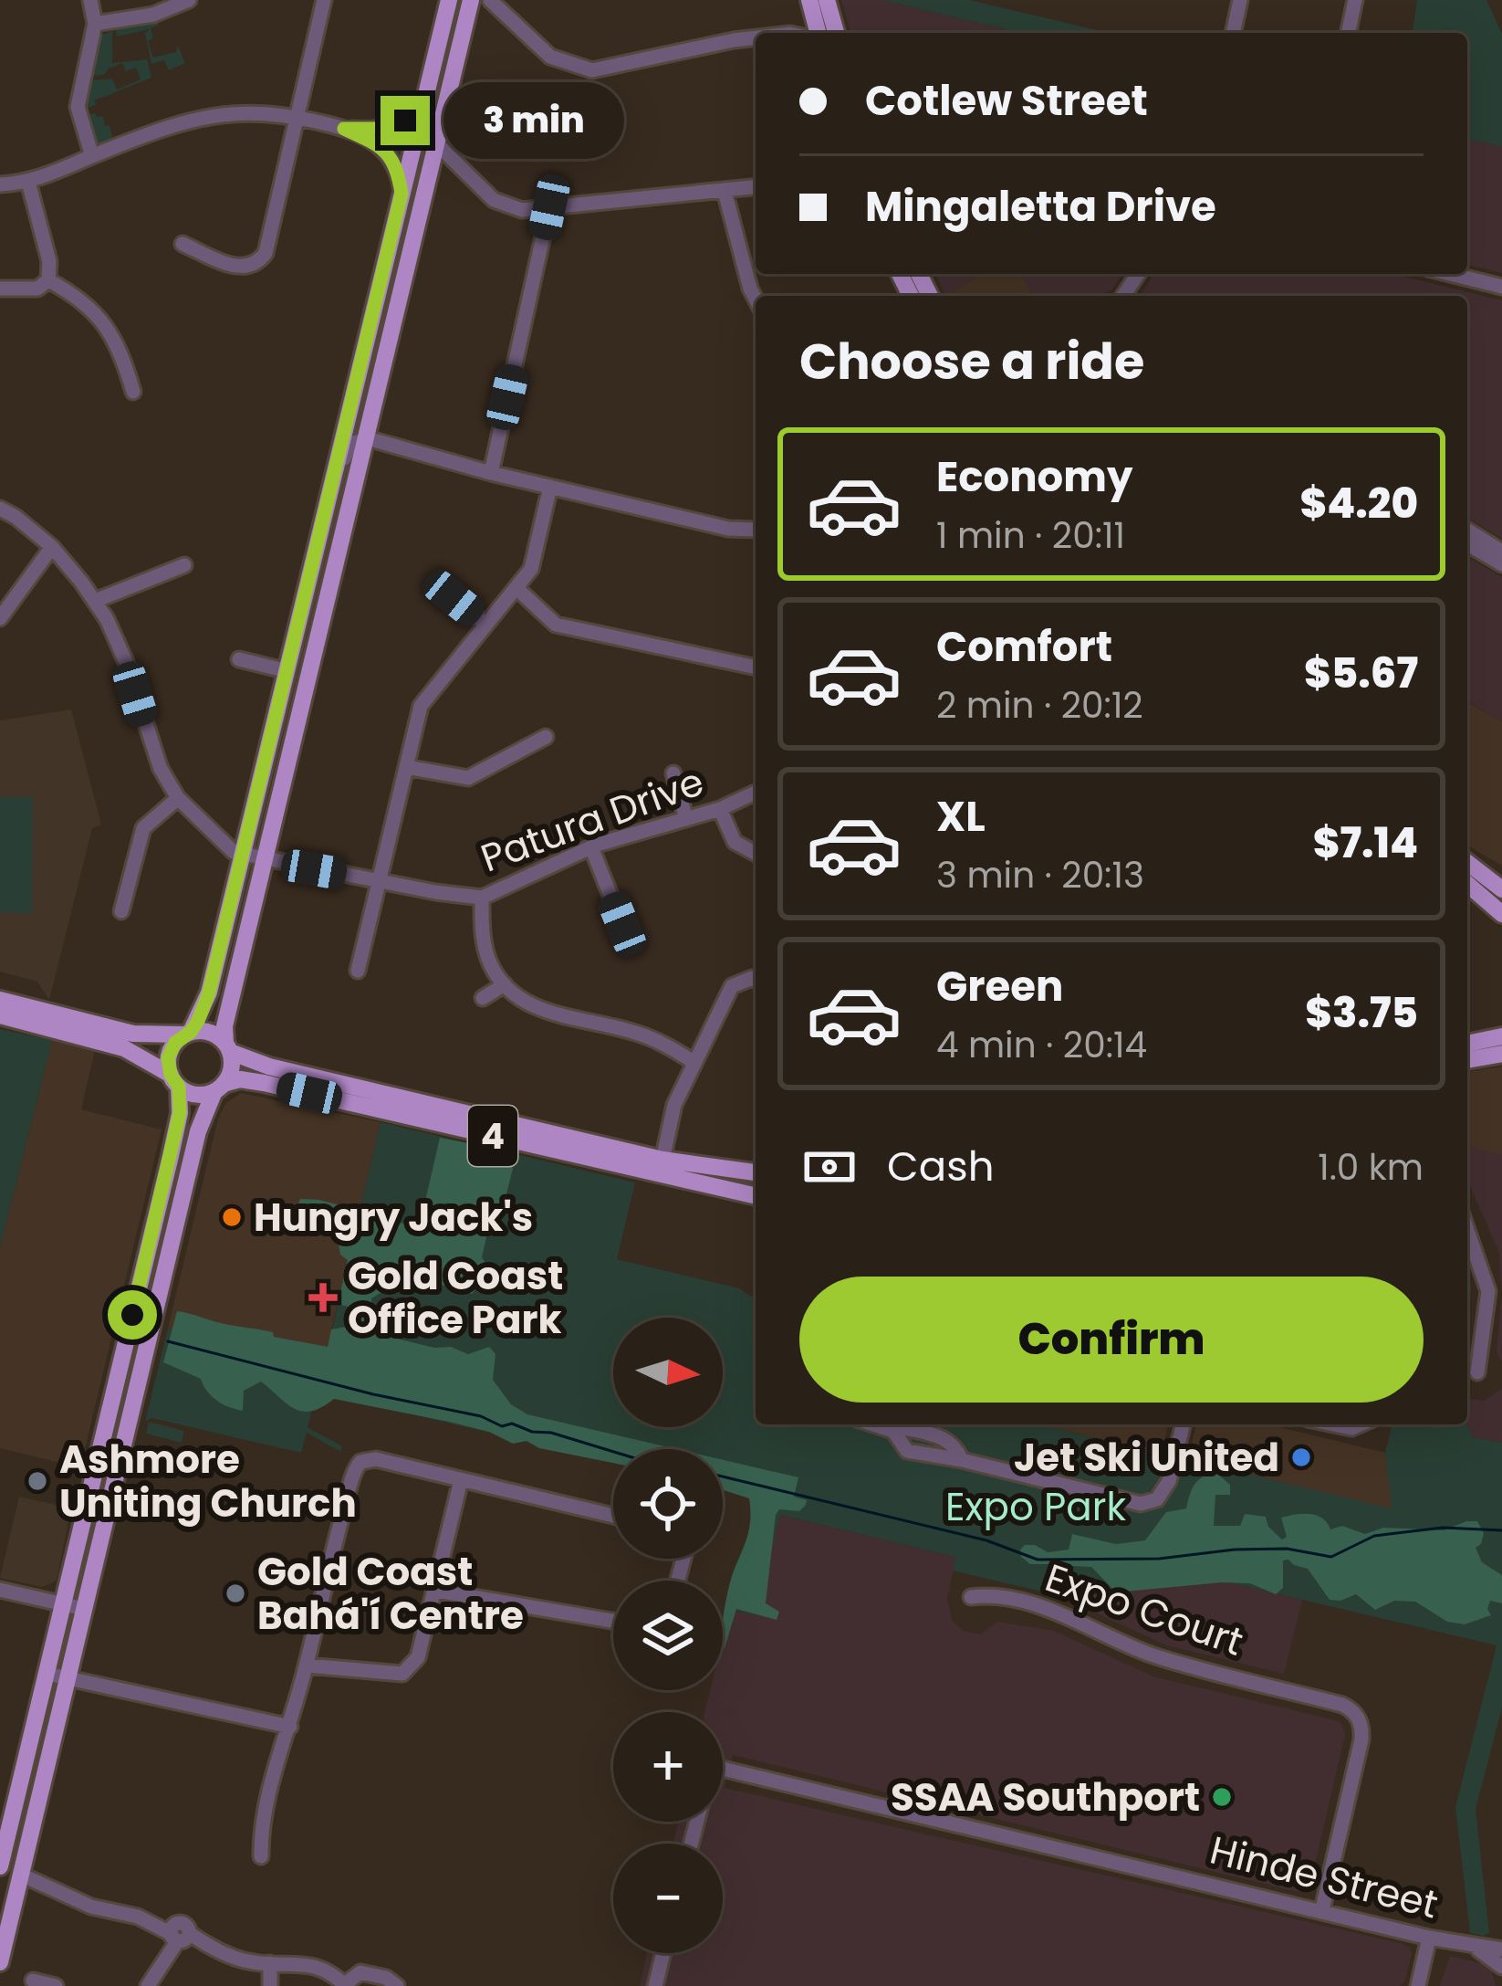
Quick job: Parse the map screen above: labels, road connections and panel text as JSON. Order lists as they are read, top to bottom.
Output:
{
  "streets": {
    "main road": ["4"],
    "street": ["Patura Drive", "Expo Court", "Hinde Street"]
  },
  "crossings": [
    ["Expo Court", "Hinde Street"]
  ],
  "parks": ["Expo Park"],
  "places": {
    "other": [
      "Hungry Jack's",
      "Jet Ski United",
      "Ashmore Uniting Church",
      "Gold Coast Bahá'í Centre",
      "SSAA Southport"
    ],
    "health": ["Gold Coast Office Park"]
  },
  "north": "right",
  "page": {
    "banner": ["Cotlew Street", "Mingaletta Drive"],
    "bubble": "3 min",
    "heading": "Choose a ride",
    "list": [
      {
        "name": "Economy",
        "note": "1 min · 20:11",
        "value": "$4.20"
      },
      {
        "name": "Comfort",
        "note": "2 min · 20:12",
        "value": "$5.67"
      },
      {
        "name": "XL",
        "note": "3 min · 20:13",
        "value": "$7.14"
      },
      {
        "name": "Green",
        "note": "4 min · 20:14",
        "value": "$3.75"
      }
    ],
    "pay": ["Cash", "1.0 km"],
    "buttons": "Confirm",
    "map_buttons": ["+", "−"]
  }
}
